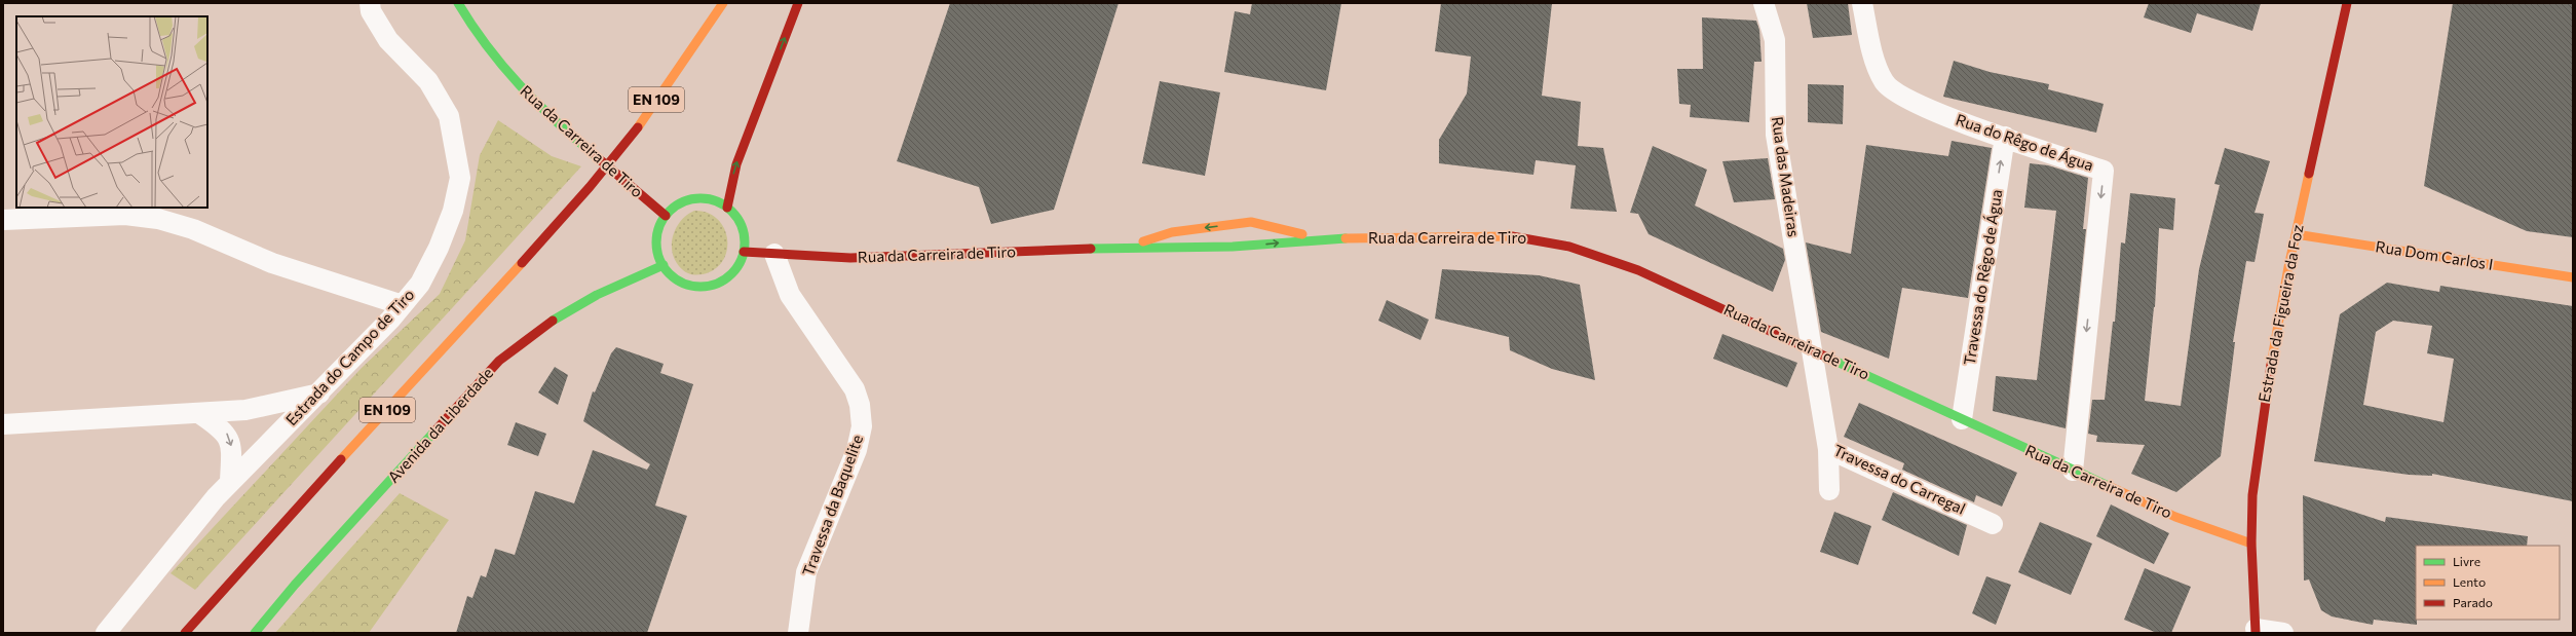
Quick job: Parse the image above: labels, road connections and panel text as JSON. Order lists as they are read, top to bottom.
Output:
{
  "streets": {
    "main road": [
      "EN 109",
      "Rua da Carreira de Tiro",
      "Rua Dom Carlos I",
      "Estrada da Figueira da Foz",
      "Avenida da Liberdade"
    ],
    "street": [
      "Rua do Rêgo de Água",
      "Rua das Madeiras",
      "Travessa do Rêgo de Água",
      "Estrada do Campo de Tiro",
      "Travessa do Carregal",
      "Travessa da Baquelite"
    ]
  },
  "crossings": [
    ["Rua da Carreira de Tiro", "Rua do Rêgo de Água"],
    ["Rua da Carreira de Tiro", "Rua das Madeiras"],
    ["Rua da Carreira de Tiro", "Travessa do Rêgo de Água"],
    ["Rua da Carreira de Tiro", "Estrada da Figueira da Foz"],
    ["Rua da Carreira de Tiro", "Avenida da Liberdade"],
    ["Rua da Carreira de Tiro", "Travessa do Carregal"],
    ["Rua da Carreira de Tiro", "Travessa da Baquelite"],
    ["Rua do Rêgo de Água", "Travessa do Rêgo de Água"],
    ["Rua das Madeiras", "Travessa do Carregal"],
    ["Rua Dom Carlos I", "Estrada da Figueira da Foz"]
  ],
  "one_way": ["Rua do Rêgo de Água", "Travessa do Rêgo de Água"],
  "legend": ["Livre", "Lento", "Parado"]
}
